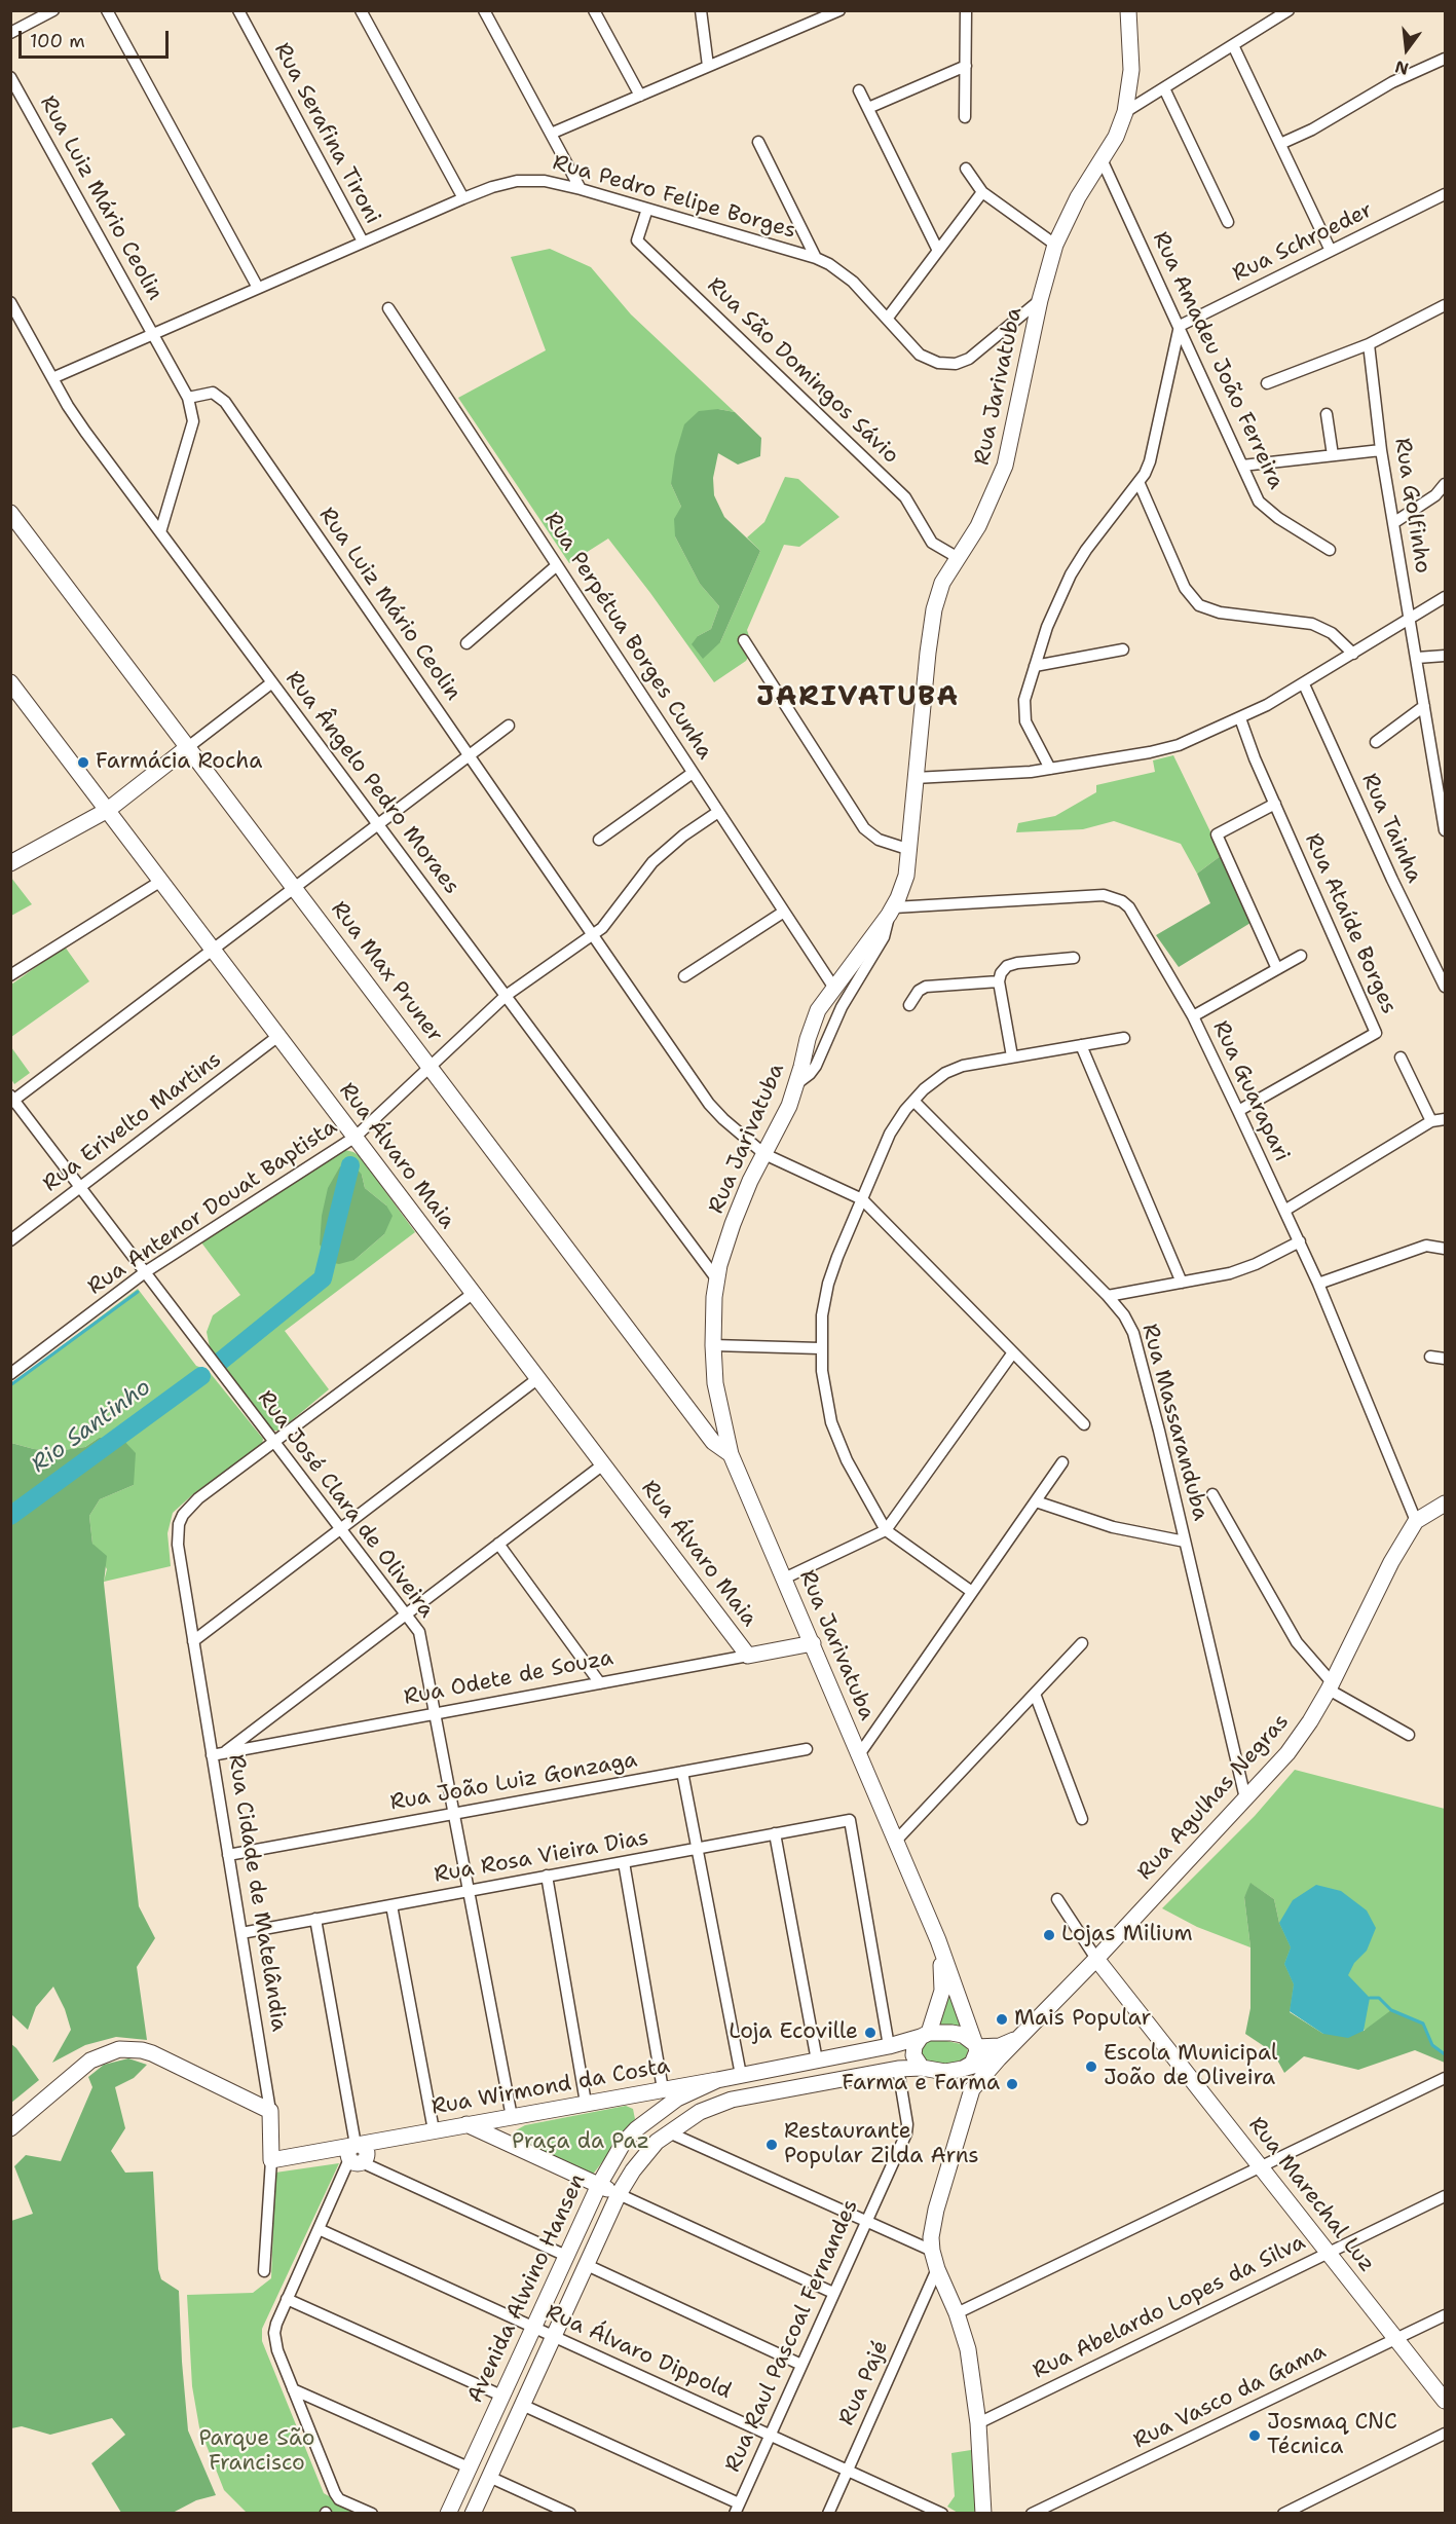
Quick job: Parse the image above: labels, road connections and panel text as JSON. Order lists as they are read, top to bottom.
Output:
{
  "streets": {
    "street": [
      "Rua Serafina Tironi",
      "Rua Pedro Felipe Borges",
      "Rua Luiz Mário Ceolin",
      "Rua Schroeder",
      "Rua Amadeu João Ferreira",
      "Rua São Domingos Sávio",
      "Rua Jarivatuba",
      "Rua Golfinho",
      "Rua Perpétua Borges Cunha",
      "Rua Ângelo Pedro Moraes",
      "Rua Tainha",
      "Rua Ataíde Borges",
      "Rua Max Pruner",
      "Rua Guarapari",
      "Rua Erivelto Martins",
      "Rua Álvaro Maia",
      "Rua Antenor Douat Baptista",
      "Rua Massaranduba",
      "Rua José Clara de Oliveira",
      "Rua Odete de Souza",
      "Rua João Luiz Gonzaga",
      "Rua Agulhas Negras",
      "Rua Rosa Vieira Dias",
      "Rua Cidade de Matelândia",
      "Rua Wirmond da Costa",
      "Rua Marechal Luz",
      "Avenida Alwino Hansen",
      "Rua Abelardo Lopes da Silva",
      "Rua Raul Pascoal Fernandes",
      "Rua Álvaro Dippold",
      "Rua Pajé",
      "Rua Vasco da Gama"
    ]
  },
  "crossings": [
    ["Rua Serafina Tironi", "Rua Pedro Felipe Borges"],
    ["Rua Pedro Felipe Borges", "Rua Luiz Mário Ceolin"],
    ["Rua Pedro Felipe Borges", "Rua São Domingos Sávio"],
    ["Rua Pedro Felipe Borges", "Rua Jarivatuba"],
    ["Rua Pedro Felipe Borges", "Rua Ângelo Pedro Moraes"],
    ["Rua Luiz Mário Ceolin", "Rua Jarivatuba"],
    ["Rua Luiz Mário Ceolin", "Rua Antenor Douat Baptista"],
    ["Rua Schroeder", "Rua Amadeu João Ferreira"],
    ["Rua Amadeu João Ferreira", "Rua Jarivatuba"],
    ["Rua São Domingos Sávio", "Rua Jarivatuba"],
    ["Rua Jarivatuba", "Rua Perpétua Borges Cunha"],
    ["Rua Jarivatuba", "Rua Ângelo Pedro Moraes"],
    ["Rua Jarivatuba", "Rua Max Pruner"],
    ["Rua Jarivatuba", "Rua Guarapari"],
    ["Rua Jarivatuba", "Rua Odete de Souza"],
    ["Rua Jarivatuba", "Rua Agulhas Negras"],
    ["Rua Jarivatuba", "Avenida Alwino Hansen"],
    ["Rua Jarivatuba", "Rua Abelardo Lopes da Silva"],
    ["Rua Jarivatuba", "Rua Pajé"],
    ["Rua Perpétua Borges Cunha", "Rua Antenor Douat Baptista"],
    ["Rua Ângelo Pedro Moraes", "Rua Antenor Douat Baptista"],
    ["Rua Ataíde Borges", "Rua Guarapari"],
    ["Rua Max Pruner", "Rua Antenor Douat Baptista"],
    ["Rua Guarapari", "Rua Agulhas Negras"],
    ["Rua Erivelto Martins", "Rua Álvaro Maia"],
    ["Rua Erivelto Martins", "Rua José Clara de Oliveira"],
    ["Rua Álvaro Maia", "Rua Antenor Douat Baptista"],
    ["Rua Álvaro Maia", "Rua Odete de Souza"],
    ["Rua Antenor Douat Baptista", "Rua José Clara de Oliveira"],
    ["Rua Massaranduba", "Rua Agulhas Negras"],
    ["Rua José Clara de Oliveira", "Rua Odete de Souza"],
    ["Rua José Clara de Oliveira", "Rua João Luiz Gonzaga"],
    ["Rua José Clara de Oliveira", "Rua Rosa Vieira Dias"],
    ["Rua José Clara de Oliveira", "Rua Cidade de Matelândia"],
    ["Rua José Clara de Oliveira", "Rua Wirmond da Costa"],
    ["Rua Odete de Souza", "Rua Cidade de Matelândia"],
    ["Rua João Luiz Gonzaga", "Rua Cidade de Matelândia"],
    ["Rua Agulhas Negras", "Rua Marechal Luz"],
    ["Rua Agulhas Negras", "Avenida Alwino Hansen"],
    ["Rua Rosa Vieira Dias", "Rua Cidade de Matelândia"],
    ["Rua Rosa Vieira Dias", "Avenida Alwino Hansen"],
    ["Rua Cidade de Matelândia", "Rua Wirmond da Costa"],
    ["Rua Wirmond da Costa", "Avenida Alwino Hansen"],
    ["Rua Marechal Luz", "Rua Abelardo Lopes da Silva"],
    ["Rua Marechal Luz", "Rua Vasco da Gama"],
    ["Avenida Alwino Hansen", "Rua Raul Pascoal Fernandes"],
    ["Avenida Alwino Hansen", "Rua Álvaro Dippold"],
    ["Rua Raul Pascoal Fernandes", "Rua Álvaro Dippold"],
    ["Rua Álvaro Dippold", "Rua Pajé"]
  ],
  "districts": ["JARIVATUBA"],
  "water": ["Rio Santinho"],
  "parks": ["Praça da Paz", "Parque São Francisco"],
  "places": [
    "Farmácia Rocha",
    "Lojas Milium",
    "Mais Popular",
    "Loja Ecoville",
    "Escola Municipal João de Oliveira",
    "Farma e Farma",
    "Restaurante Popular Zilda Arns",
    "Josmaq CNC Técnica"
  ],
  "scale_bar": "100 m",
  "north": "bottom"
}
